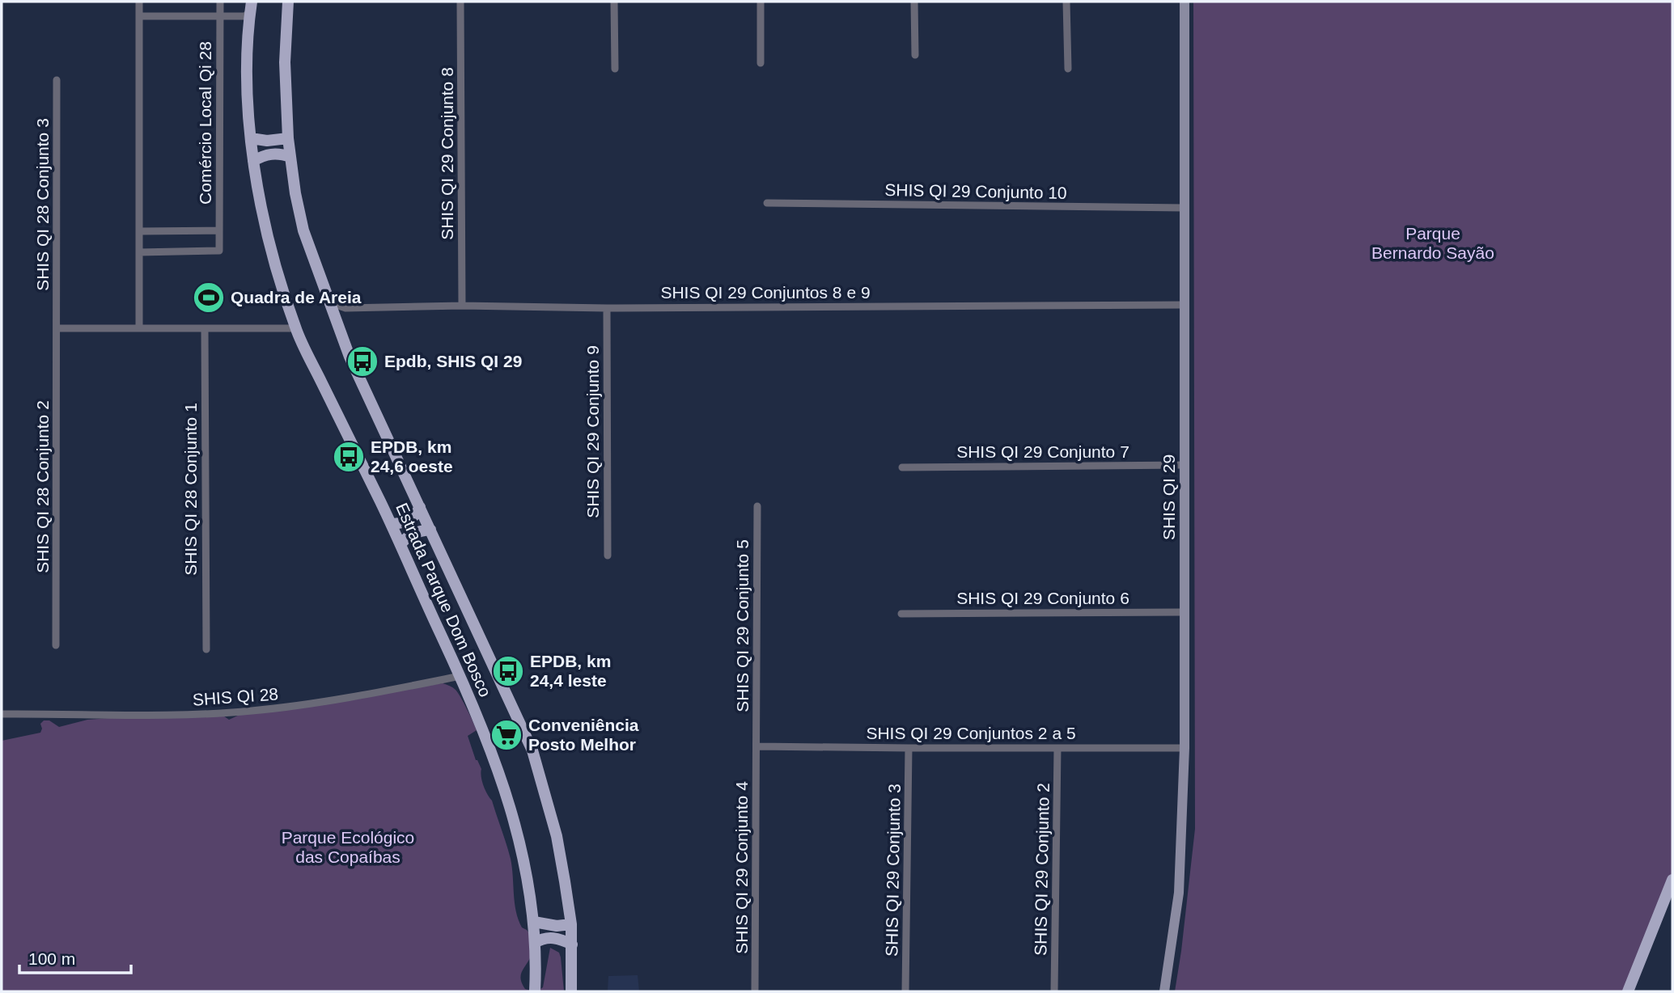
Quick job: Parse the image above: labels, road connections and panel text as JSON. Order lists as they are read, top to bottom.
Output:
{
  "streets": {
    "main road": ["Estrada Parque Dom Bosco"],
    "street": [
      "Comércio Local Qi 28",
      "SHIS QI 29 Conjunto 8",
      "SHIS QI 29 Conjunto 10",
      "SHIS QI 28 Conjunto 3",
      "SHIS QI 29 Conjuntos 8 e 9",
      "SHIS QI 29 Conjunto 9",
      "SHIS QI 29 Conjunto 7",
      "SHIS QI 28 Conjunto 2",
      "SHIS QI 28 Conjunto 1",
      "SHIS QI 29",
      "SHIS QI 29 Conjunto 6",
      "SHIS QI 29 Conjunto 5",
      "SHIS QI 28",
      "SHIS QI 29 Conjuntos 2 a 5",
      "SHIS QI 29 Conjunto 4",
      "SHIS QI 29 Conjunto 2",
      "SHIS QI 29 Conjunto 3"
    ]
  },
  "crossings": [
    ["SHIS QI 29 Conjunto 8", "SHIS QI 29 Conjuntos 8 e 9"],
    ["SHIS QI 29 Conjunto 10", "SHIS QI 29"],
    ["SHIS QI 28 Conjunto 3", "SHIS QI 28 Conjunto 2"],
    ["SHIS QI 29 Conjuntos 8 e 9", "SHIS QI 29 Conjunto 9"],
    ["SHIS QI 29 Conjuntos 8 e 9", "SHIS QI 29"],
    ["SHIS QI 29 Conjuntos 8 e 9", "Estrada Parque Dom Bosco"],
    ["SHIS QI 29 Conjunto 7", "SHIS QI 29"],
    ["SHIS QI 29", "SHIS QI 29 Conjunto 6"],
    ["SHIS QI 29", "SHIS QI 29 Conjuntos 2 a 5"],
    ["Estrada Parque Dom Bosco", "SHIS QI 28"],
    ["SHIS QI 29 Conjunto 5", "SHIS QI 29 Conjuntos 2 a 5"],
    ["SHIS QI 29 Conjunto 5", "SHIS QI 29 Conjunto 4"],
    ["SHIS QI 29 Conjuntos 2 a 5", "SHIS QI 29 Conjunto 4"],
    ["SHIS QI 29 Conjuntos 2 a 5", "SHIS QI 29 Conjunto 2"],
    ["SHIS QI 29 Conjuntos 2 a 5", "SHIS QI 29 Conjunto 3"]
  ],
  "parks": ["Parque Bernardo Sayão", "Parque Ecológico das Copaíbas"],
  "places": {
    "sports": ["Quadra de Areia"],
    "bus stop": ["Epdb, SHIS QI 29", "EPDB, km 24,6 oeste", "EPDB, km 24,4 leste"],
    "supermarket": ["Conveniência Posto Melhor"]
  },
  "scale_bar": "100 m"
}
